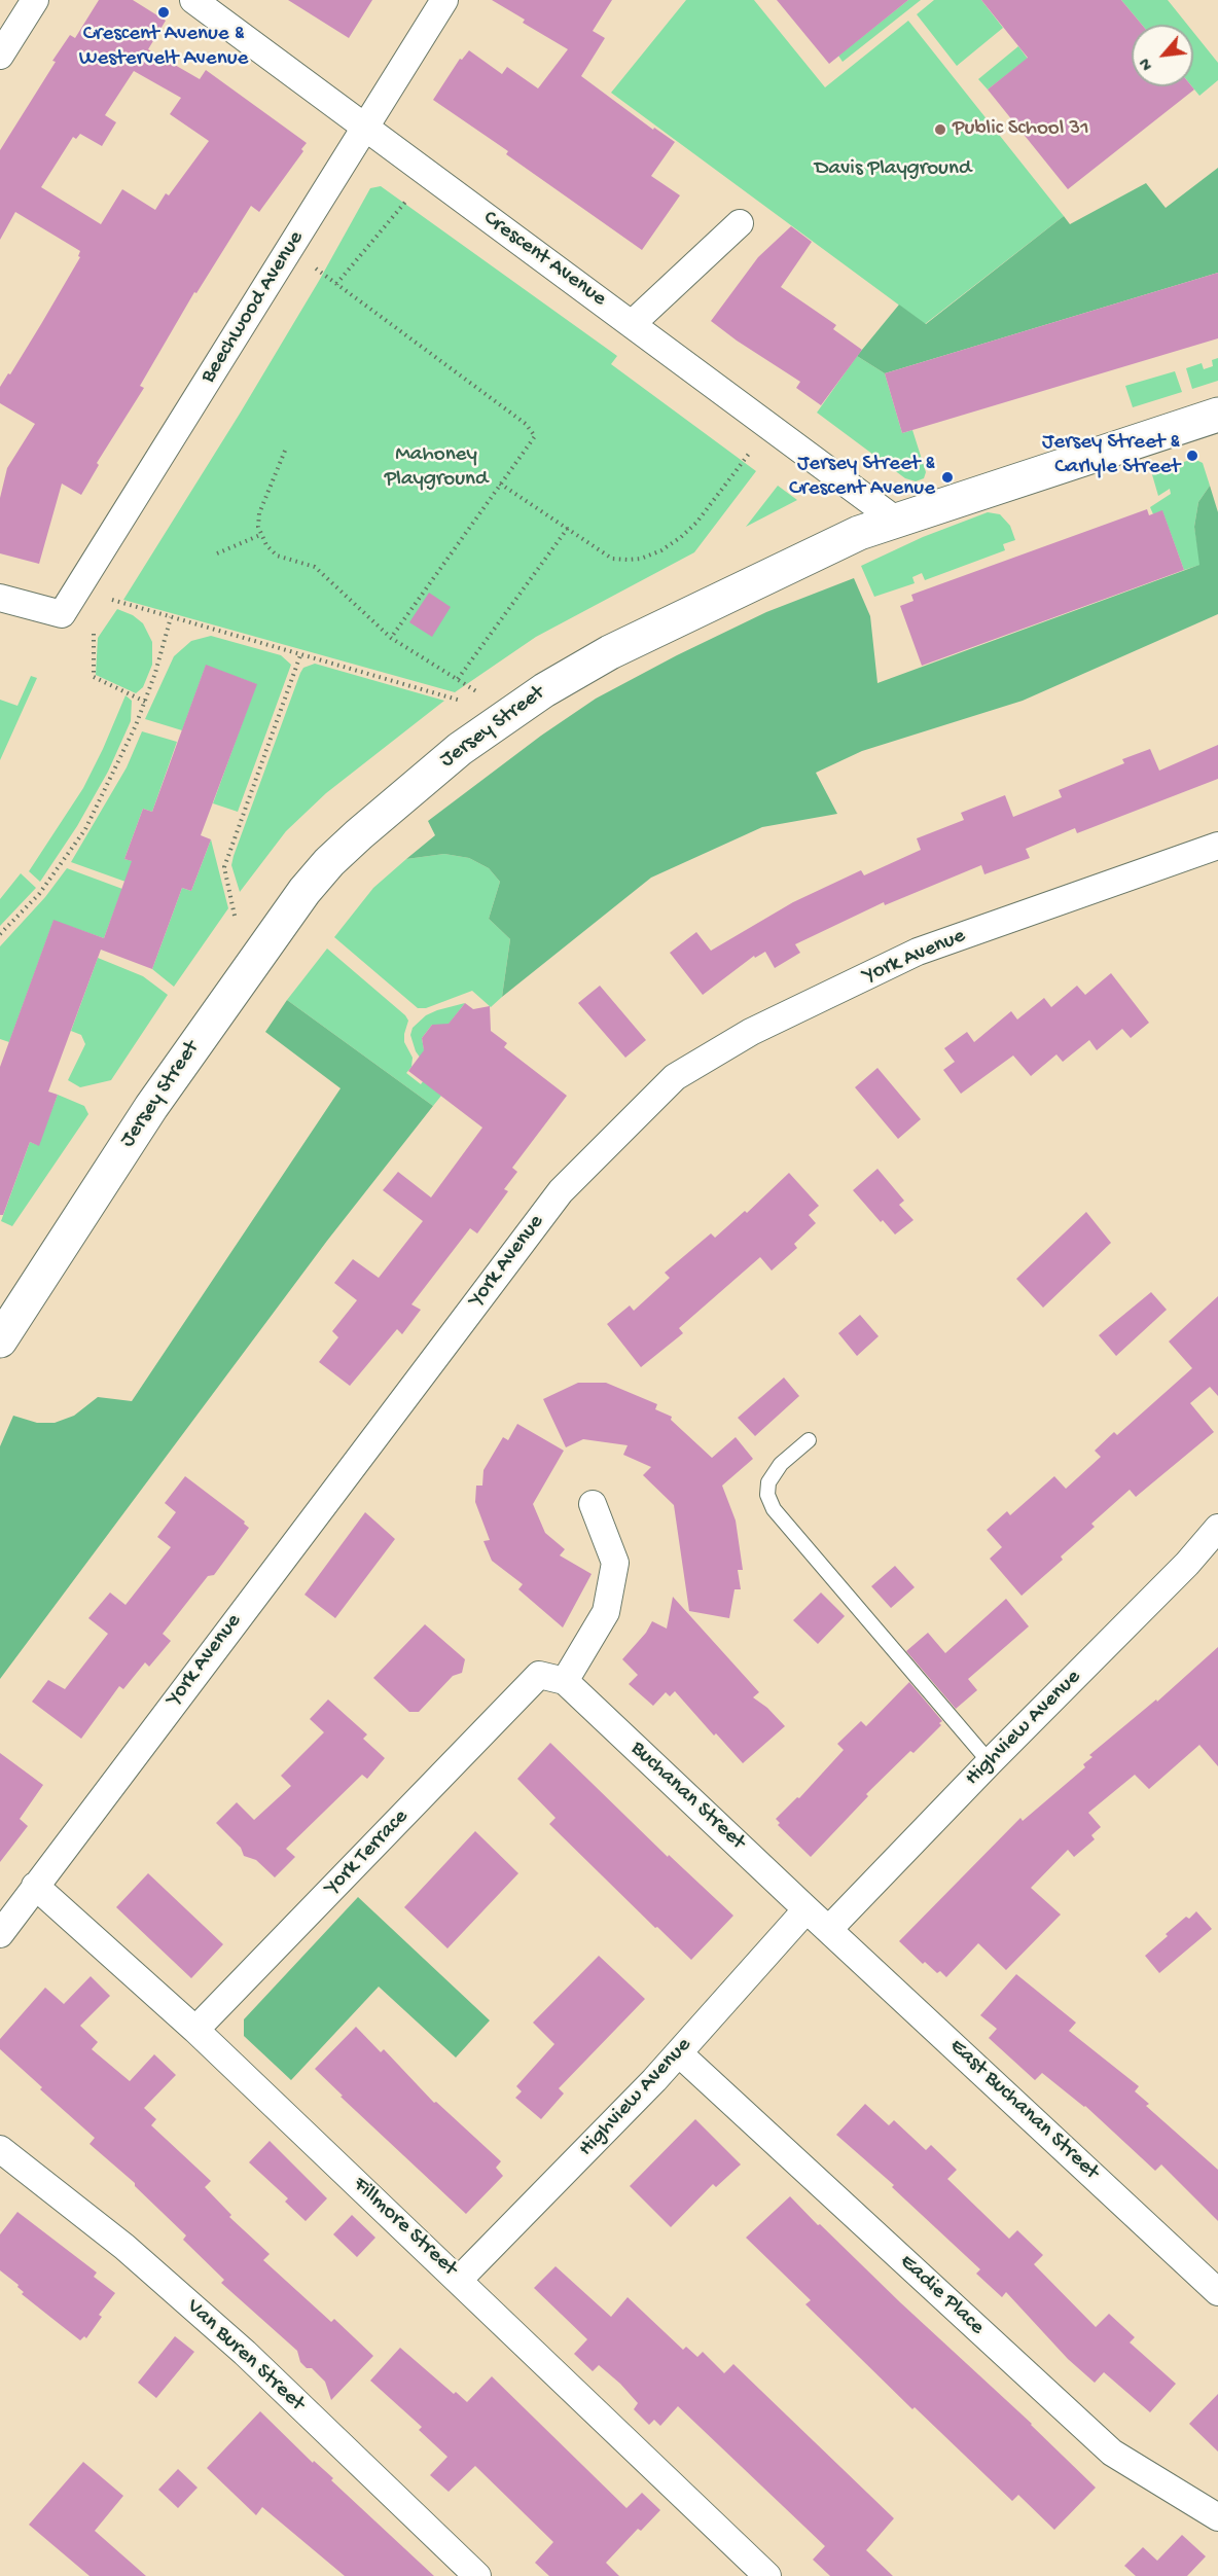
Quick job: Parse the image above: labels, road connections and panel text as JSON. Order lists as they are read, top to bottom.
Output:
{
  "streets": {
    "street": [
      "Crescent Avenue",
      "Beechwood Avenue",
      "Jersey Street",
      "York Avenue",
      "Highview Avenue",
      "Buchanan Street",
      "York Terrace",
      "East Buchanan Street",
      "Fillmore Street",
      "Eadie Place",
      "Van Buren Street"
    ]
  },
  "crossings": [
    ["Crescent Avenue", "Beechwood Avenue"],
    ["Crescent Avenue", "Jersey Street"],
    ["York Avenue", "Fillmore Street"],
    ["Highview Avenue", "Buchanan Street"],
    ["Highview Avenue", "East Buchanan Street"],
    ["Highview Avenue", "Fillmore Street"],
    ["Highview Avenue", "Eadie Place"],
    ["Buchanan Street", "York Terrace"],
    ["Buchanan Street", "East Buchanan Street"],
    ["York Terrace", "Fillmore Street"]
  ],
  "parks": ["Davis Playground", "Mahoney Playground"],
  "places": [
    "Crescent Avenue & Westervelt Avenue",
    "Public School 31",
    "Jersey Street & Carlyle Street",
    "Jersey Street & Crescent Avenue"
  ],
  "north": "bottom left"
}
